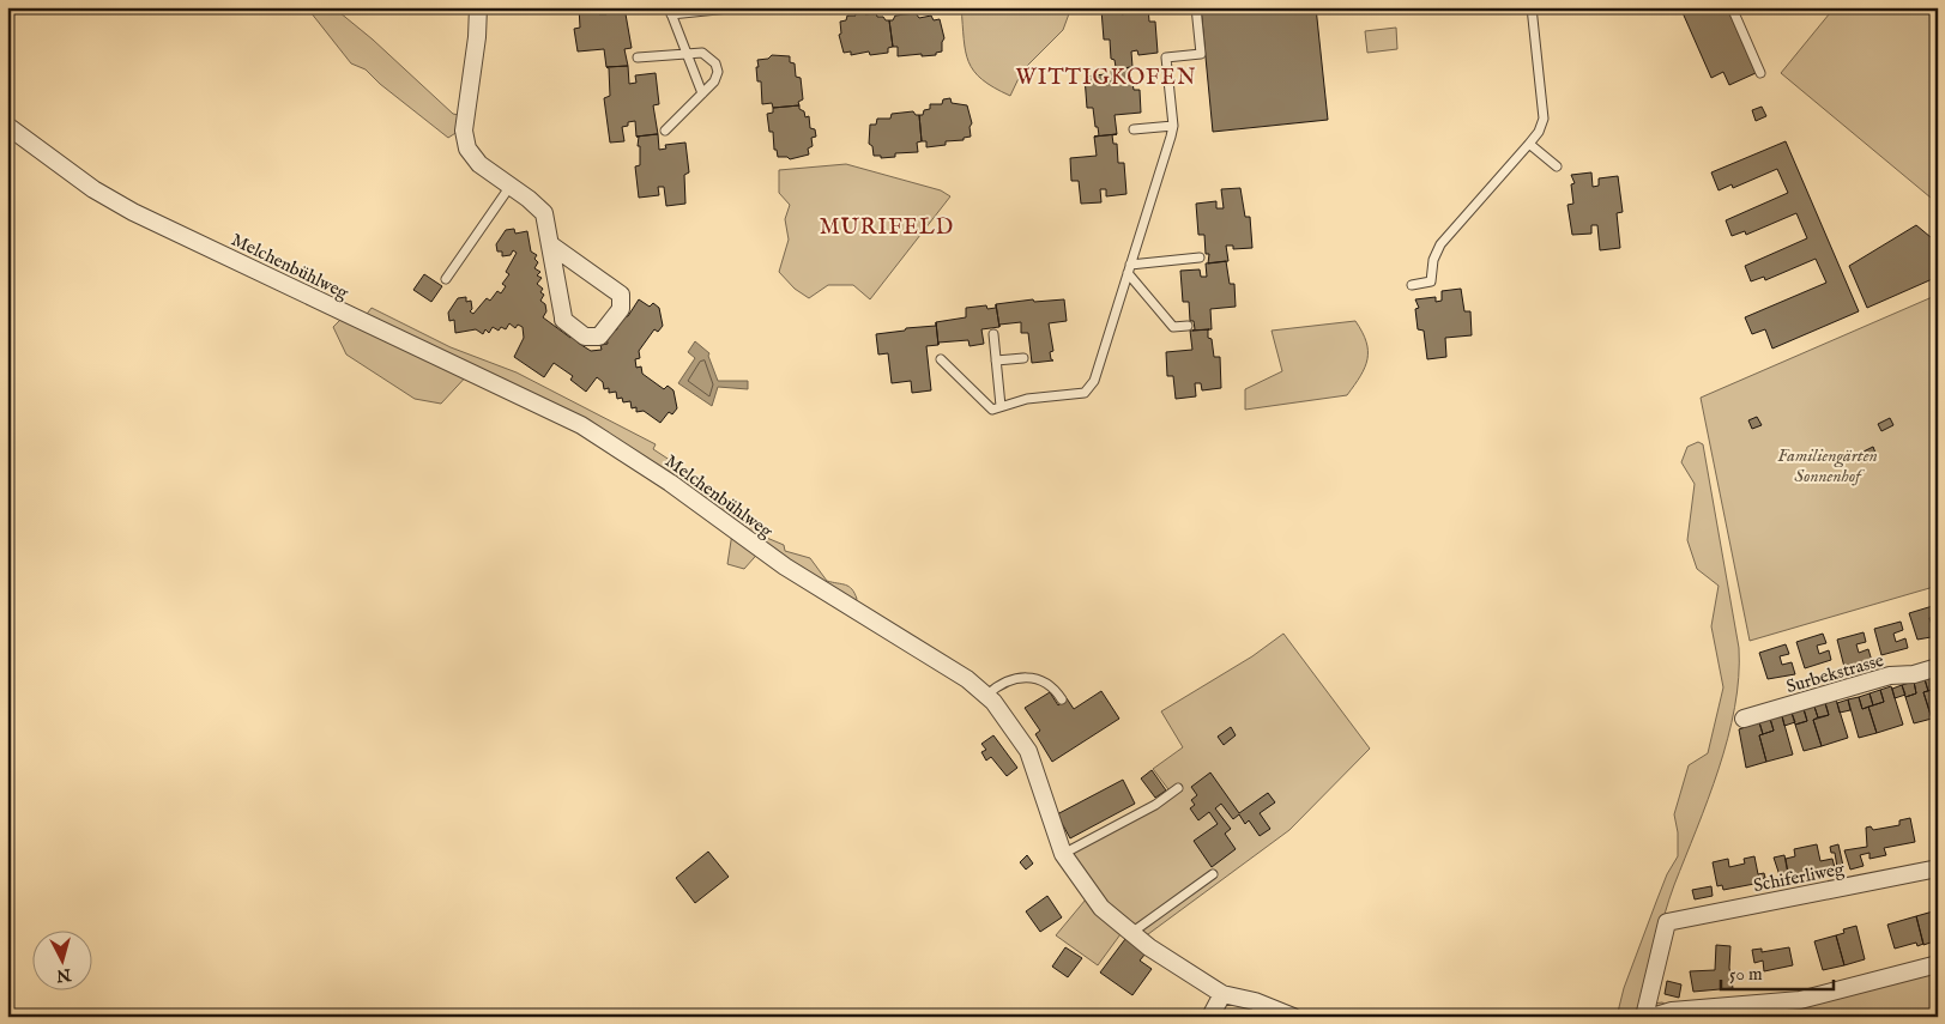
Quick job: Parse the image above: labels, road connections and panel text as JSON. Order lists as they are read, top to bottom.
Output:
{
  "streets": {
    "street": ["Melchenbühlweg", "Surbekstrasse", "Schiferliweg"]
  },
  "districts": ["WITTIGKOFEN", "MURIFELD"],
  "parks": ["Familiengärten Sonnenhof"],
  "scale_bar": "50 m",
  "north": "bottom"
}
